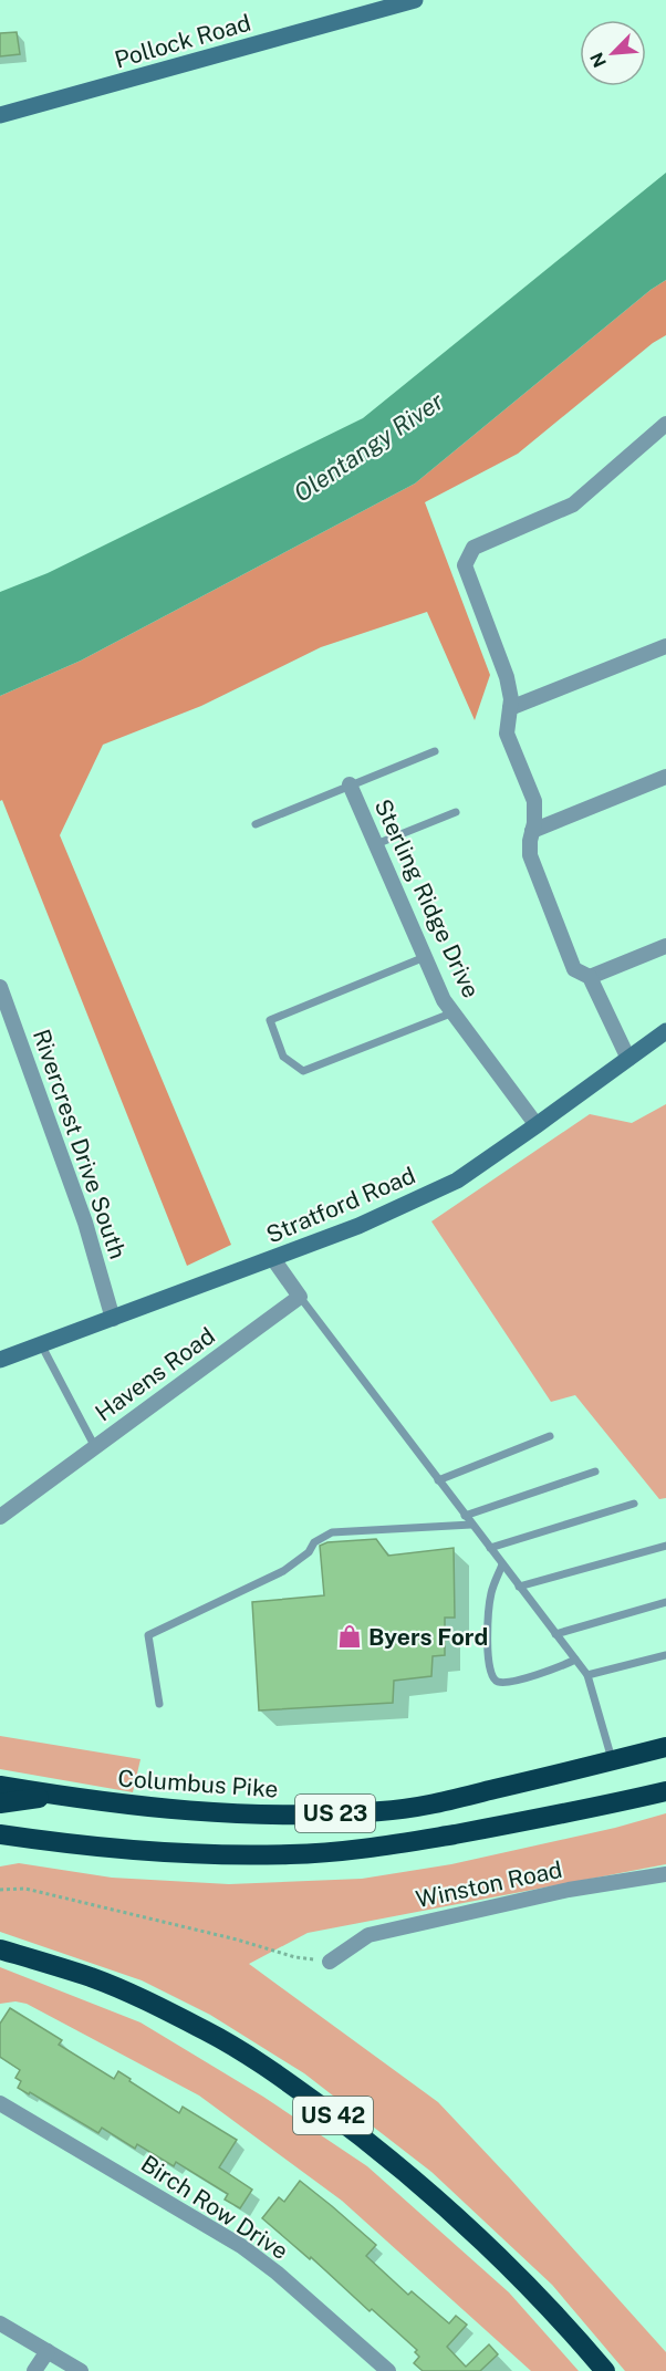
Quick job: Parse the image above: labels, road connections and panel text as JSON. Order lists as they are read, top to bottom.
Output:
{
  "streets": {
    "highway": ["Columbus Pike", "US 23", "US 42"],
    "street": [
      "Pollock Road",
      "Sterling Ridge Drive",
      "Rivercrest Drive South",
      "Stratford Road",
      "Havens Road",
      "Winston Road",
      "Birch Row Drive"
    ]
  },
  "crossings": [
    ["Sterling Ridge Drive", "Stratford Road"],
    ["Rivercrest Drive South", "Stratford Road"]
  ],
  "water": ["Olentangy River"],
  "places": {
    "shop": ["Byers Ford"]
  },
  "north": "bottom left"
}
